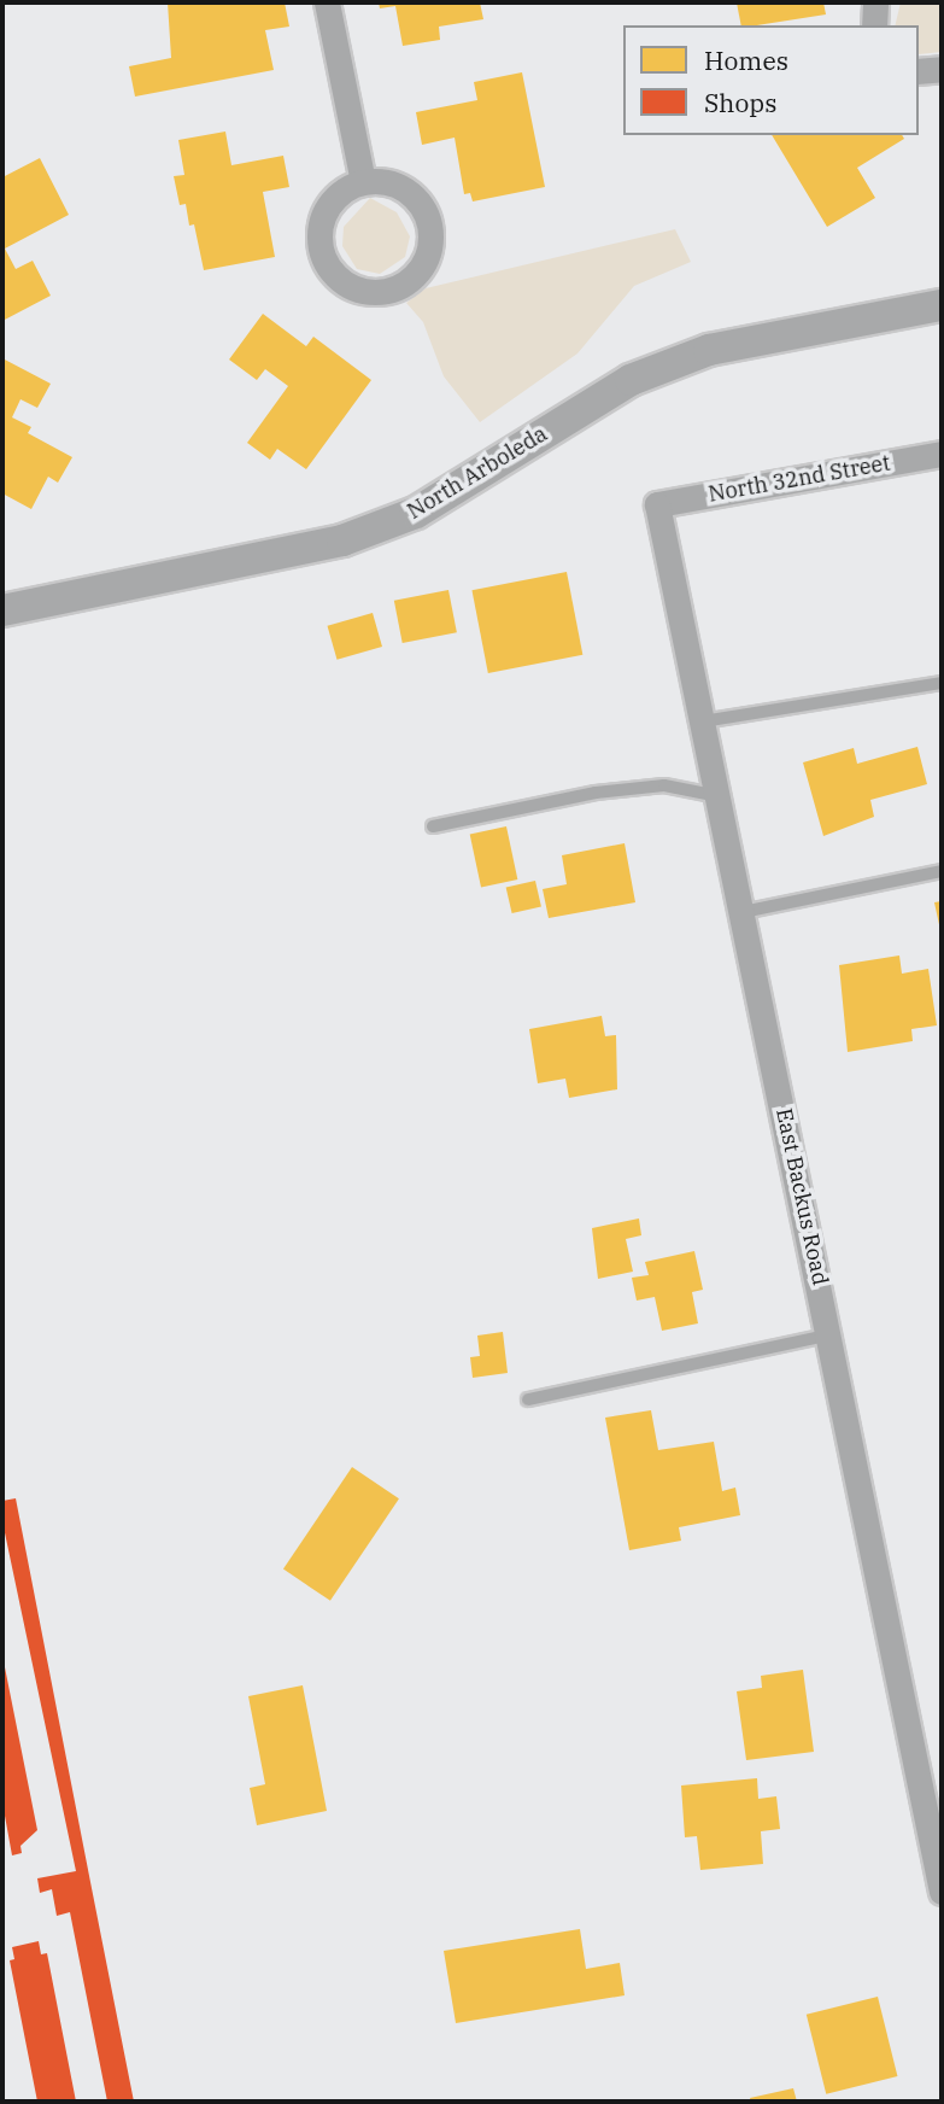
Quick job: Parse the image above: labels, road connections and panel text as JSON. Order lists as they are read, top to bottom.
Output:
{
  "streets": {
    "street": ["North Arboleda", "North 32nd Street", "East Backus Road"]
  },
  "crossings": [
    ["North 32nd Street", "East Backus Road"]
  ],
  "legend": ["Homes", "Shops"]
}
